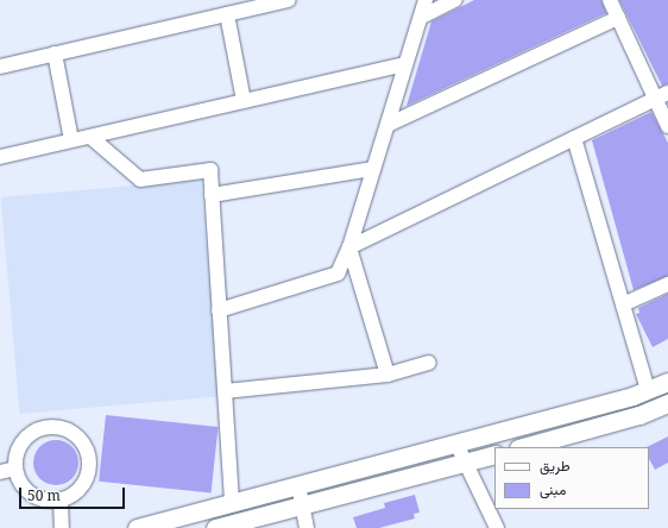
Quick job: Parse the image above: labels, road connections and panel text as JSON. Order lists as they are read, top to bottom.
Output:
{
  "legend": ["طريق", "مبنى"],
  "scale_bar": "50 m"
}
